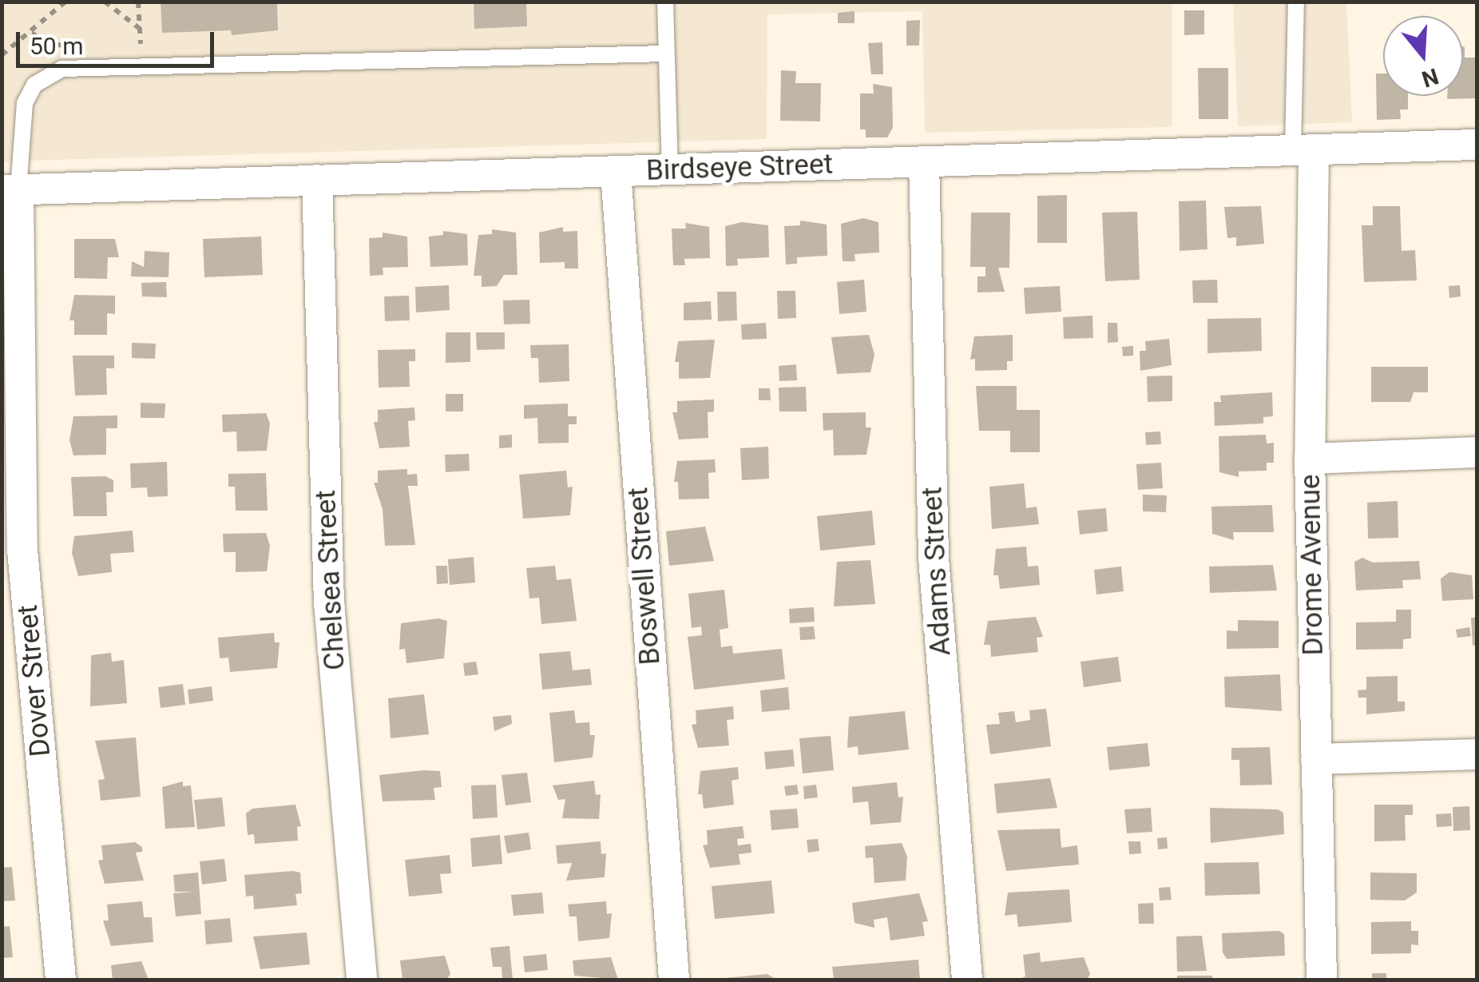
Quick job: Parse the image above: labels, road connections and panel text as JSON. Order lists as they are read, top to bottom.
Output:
{
  "streets": {
    "street": [
      "Birdseye Street",
      "Drome Avenue",
      "Adams Street",
      "Boswell Street",
      "Chelsea Street",
      "Dover Street"
    ]
  },
  "crossings": [
    ["Birdseye Street", "Drome Avenue"],
    ["Birdseye Street", "Adams Street"],
    ["Birdseye Street", "Boswell Street"],
    ["Birdseye Street", "Chelsea Street"],
    ["Birdseye Street", "Dover Street"]
  ],
  "scale_bar": "50 m",
  "north": "bottom"
}
